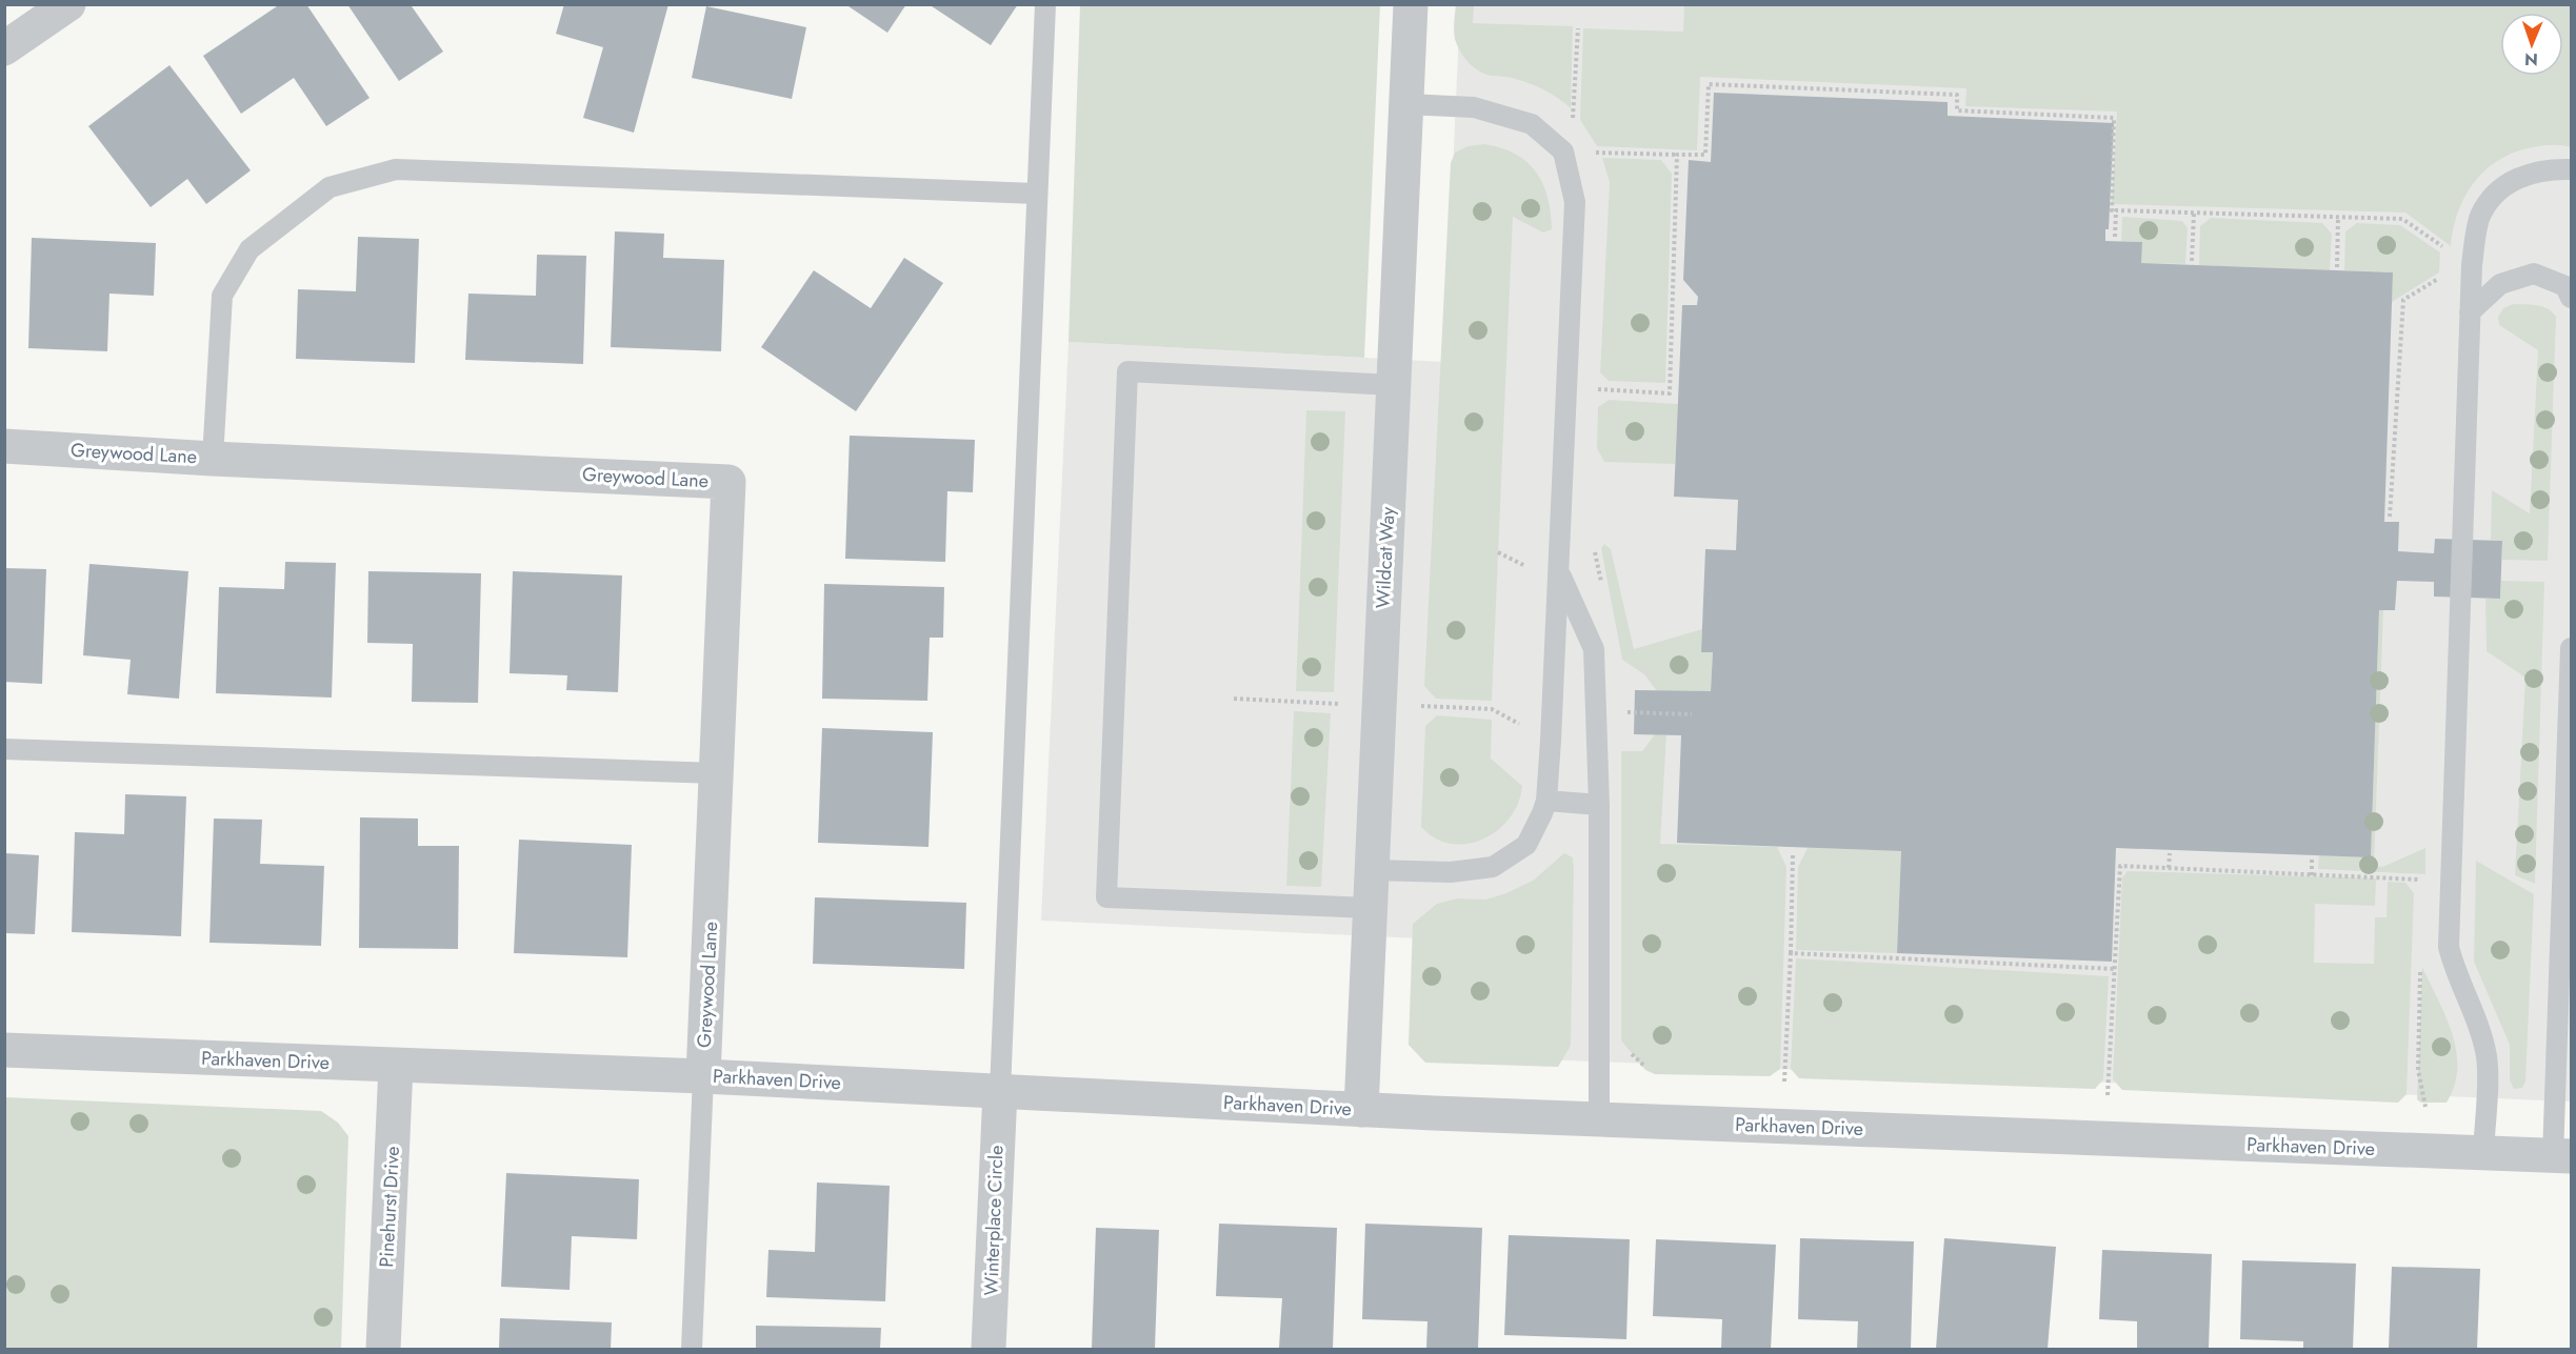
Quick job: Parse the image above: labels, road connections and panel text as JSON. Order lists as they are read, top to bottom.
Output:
{
  "streets": {
    "street": [
      "Greywood Lane",
      "Wildcat Way",
      "Parkhaven Drive",
      "Pinehurst Drive",
      "Winterplace Circle"
    ]
  },
  "crossings": [
    ["Greywood Lane", "Parkhaven Drive"],
    ["Wildcat Way", "Parkhaven Drive"],
    ["Parkhaven Drive", "Pinehurst Drive"],
    ["Parkhaven Drive", "Winterplace Circle"]
  ],
  "north": "bottom"
}
